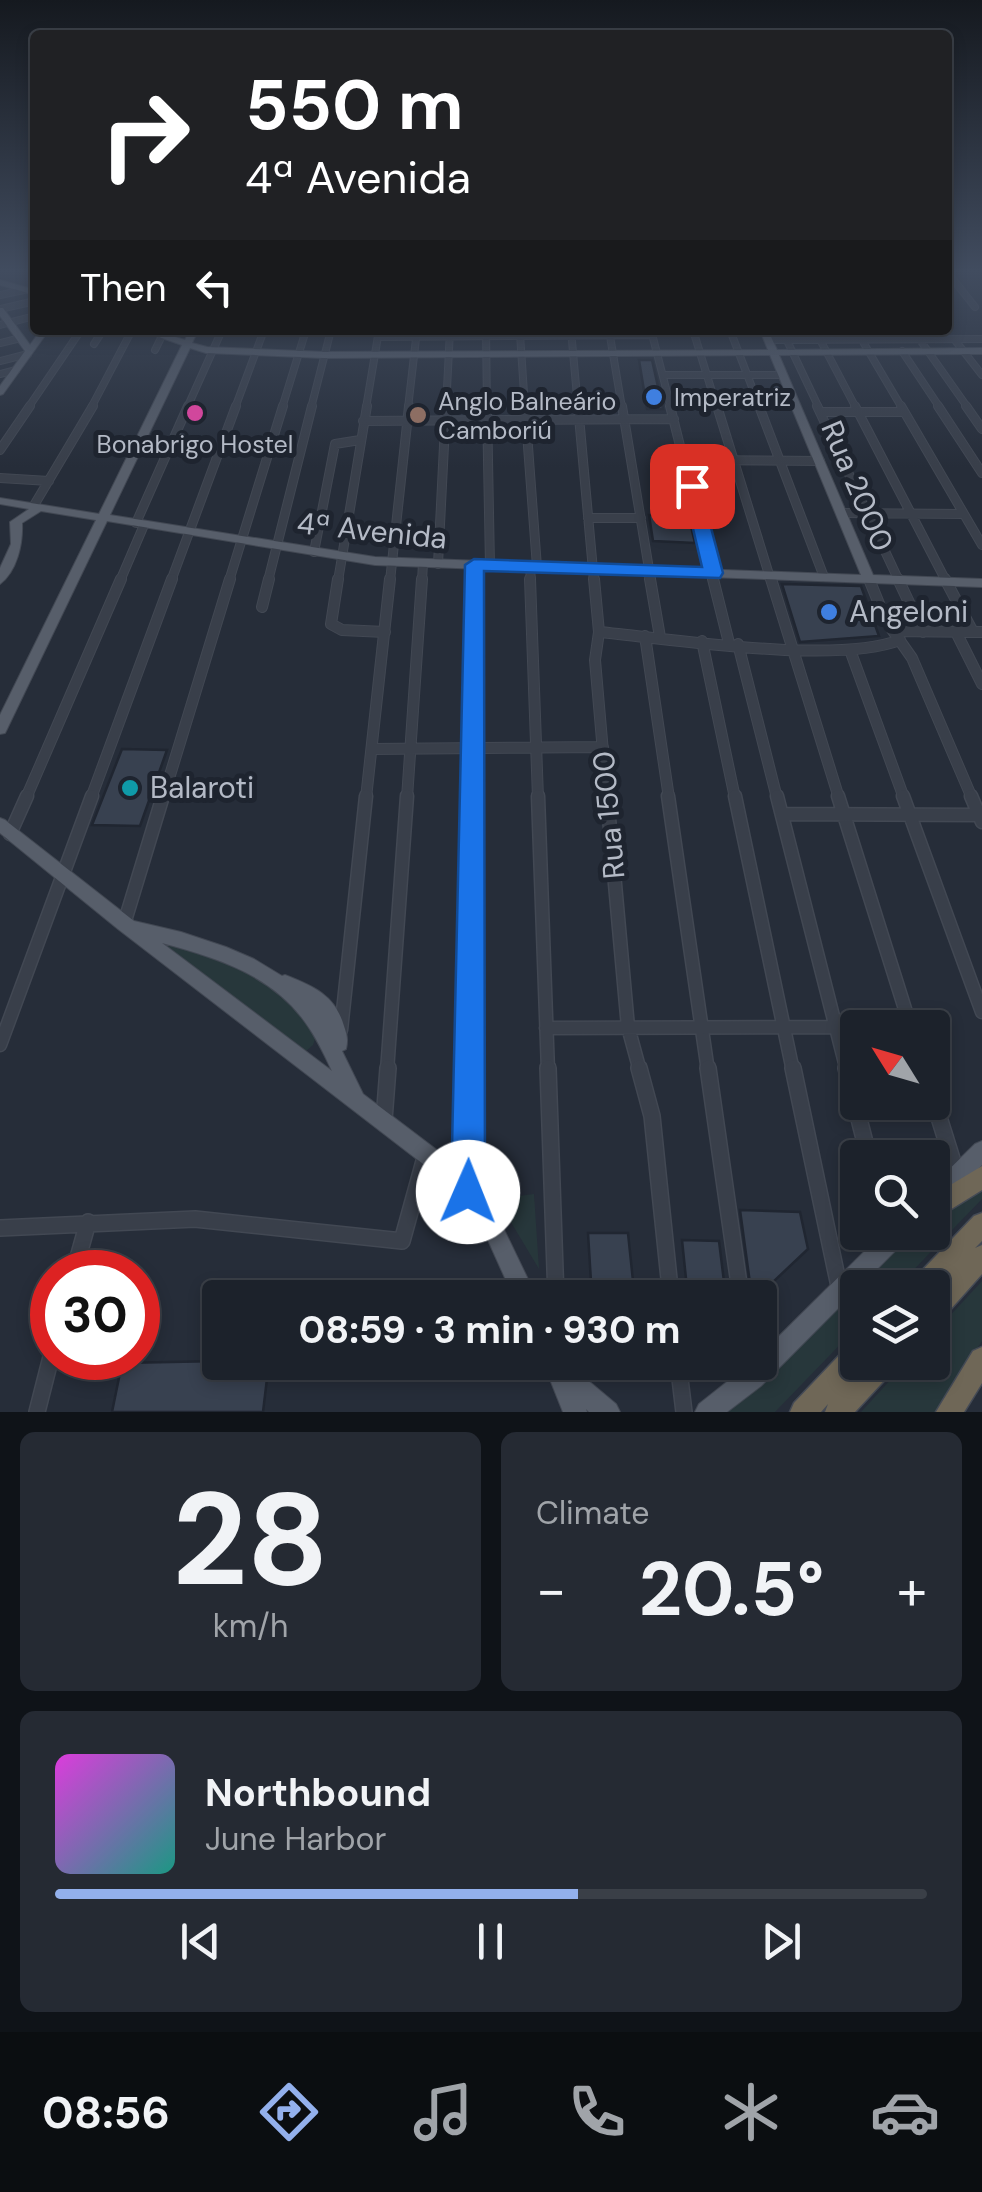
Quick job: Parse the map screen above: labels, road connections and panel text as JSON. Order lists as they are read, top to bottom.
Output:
{
  "streets": {
    "main road": ["Rua 2000", "4ª Avenida"],
    "street": ["Rua 1500"]
  },
  "crossings": [
    ["Rua 2000", "4ª Avenida"],
    ["4ª Avenida", "Rua 1500"]
  ],
  "places": [
    "Imperatriz",
    "Bonabrigo Hostel",
    "Anglo Balneário Camboriú",
    "Angeloni",
    "Balaroti"
  ],
  "north": "top left",
  "page": {
    "turn": ["550 m", "4ª Avenida"],
    "then": "Then",
    "limit": "30",
    "trip": "08:59 · 3 min · 930 m",
    "tile": [
      ["28", "km/h"],
      "Climate"
    ],
    "heat": ["−", "20.5°", "+"],
    "song": ["Northbound", "June Harbor"],
    "tabs": "08:56"
  }
}
